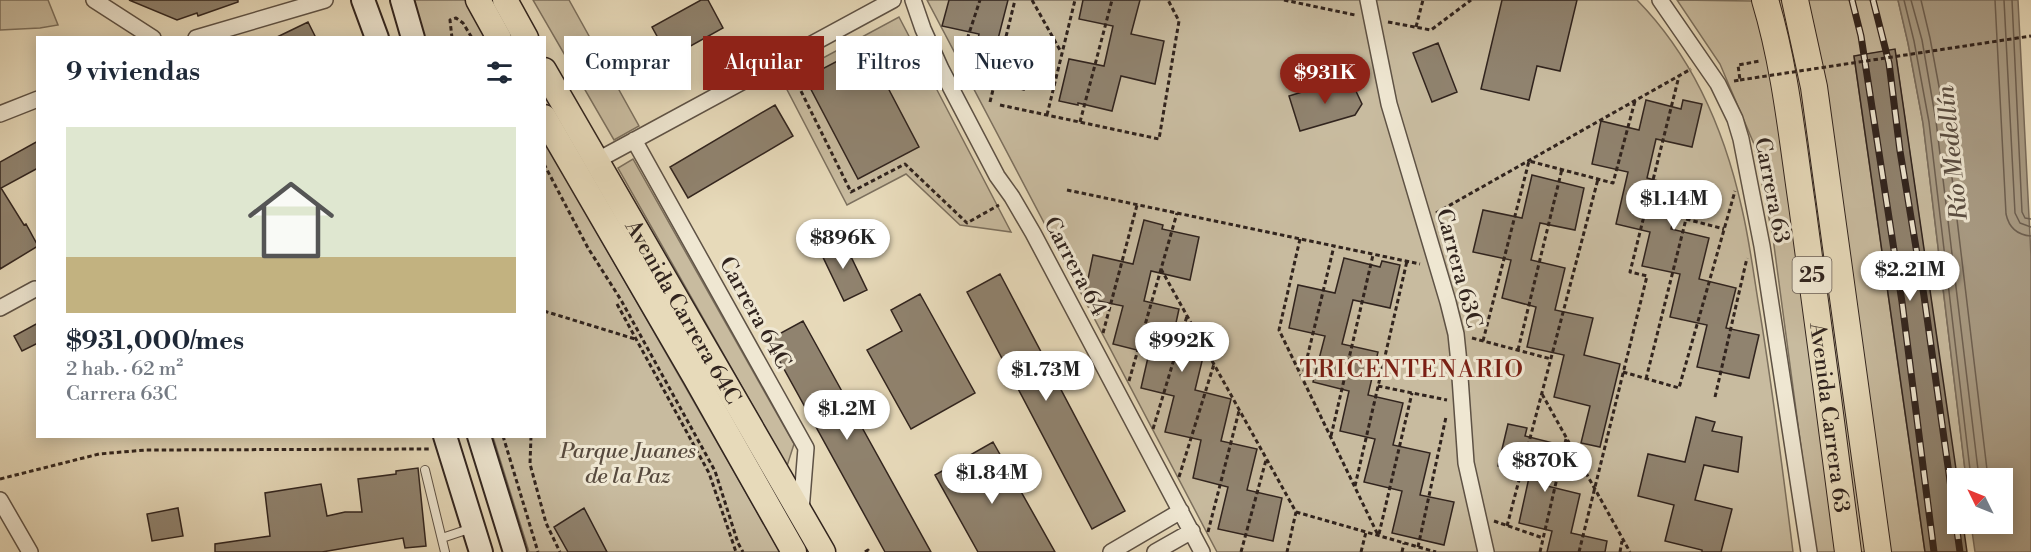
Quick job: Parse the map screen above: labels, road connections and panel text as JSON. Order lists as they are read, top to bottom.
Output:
{
  "streets": {
    "highway": ["25", "Avenida Carrera 63"],
    "main road": ["Avenida Carrera 64C"],
    "street": [
      "Carrera 63",
      "Carrera 64",
      "Carrera 63C",
      "Carrera 64C"
    ]
  },
  "crossings": [
    ["Avenida Carrera 64C", "Carrera 64C"]
  ],
  "districts": ["TRICENTENARIO"],
  "water": ["Río Medellín"],
  "parks": ["Parque Juanes de la Paz"],
  "north": "top left",
  "page": {
    "chip": [
      "Comprar",
      "Alquilar",
      "Filtros",
      "Nuevo"
    ],
    "heading": "9 viviendas",
    "price": [
      "$931K",
      "$1.14M",
      "$896K",
      "$2.21M",
      "$992K",
      "$1.73M",
      "$1.2M",
      "$870K",
      "$1.84M"
    ],
    "list": [
      {
        "name": "$931,000/mes",
        "note": "2 hab. · 62 m² · Carrera 63C"
      }
    ]
  }
}
